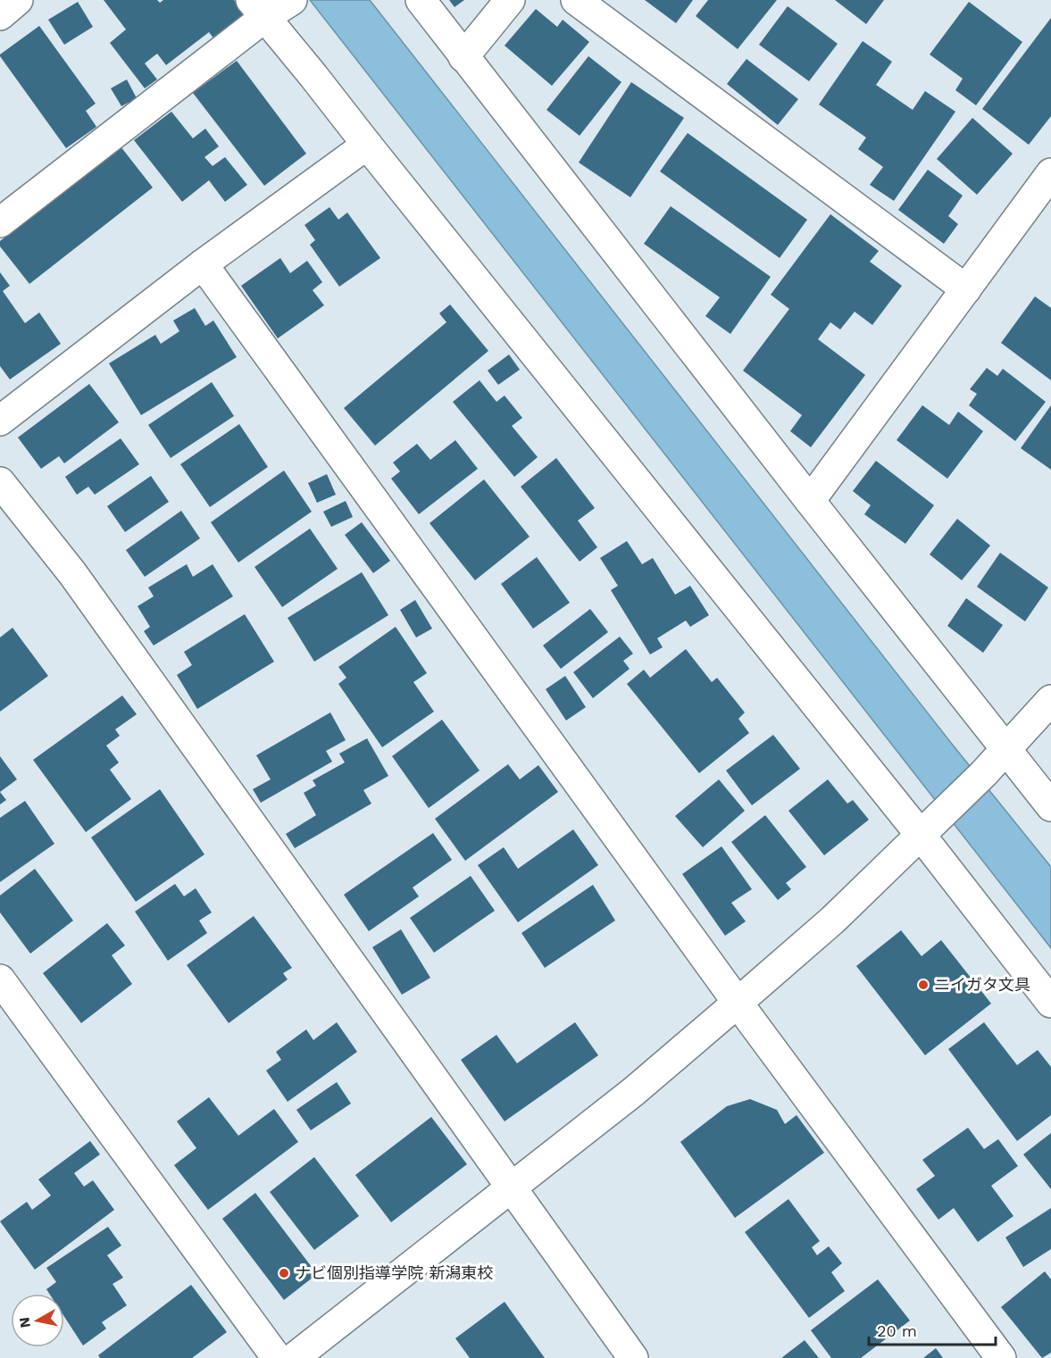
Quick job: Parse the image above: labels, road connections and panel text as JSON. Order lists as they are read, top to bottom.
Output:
{
  "places": ["ニイガタ文具", "ナビ個別指導学院 新潟東校"],
  "scale_bar": "20 m",
  "north": "left"
}
